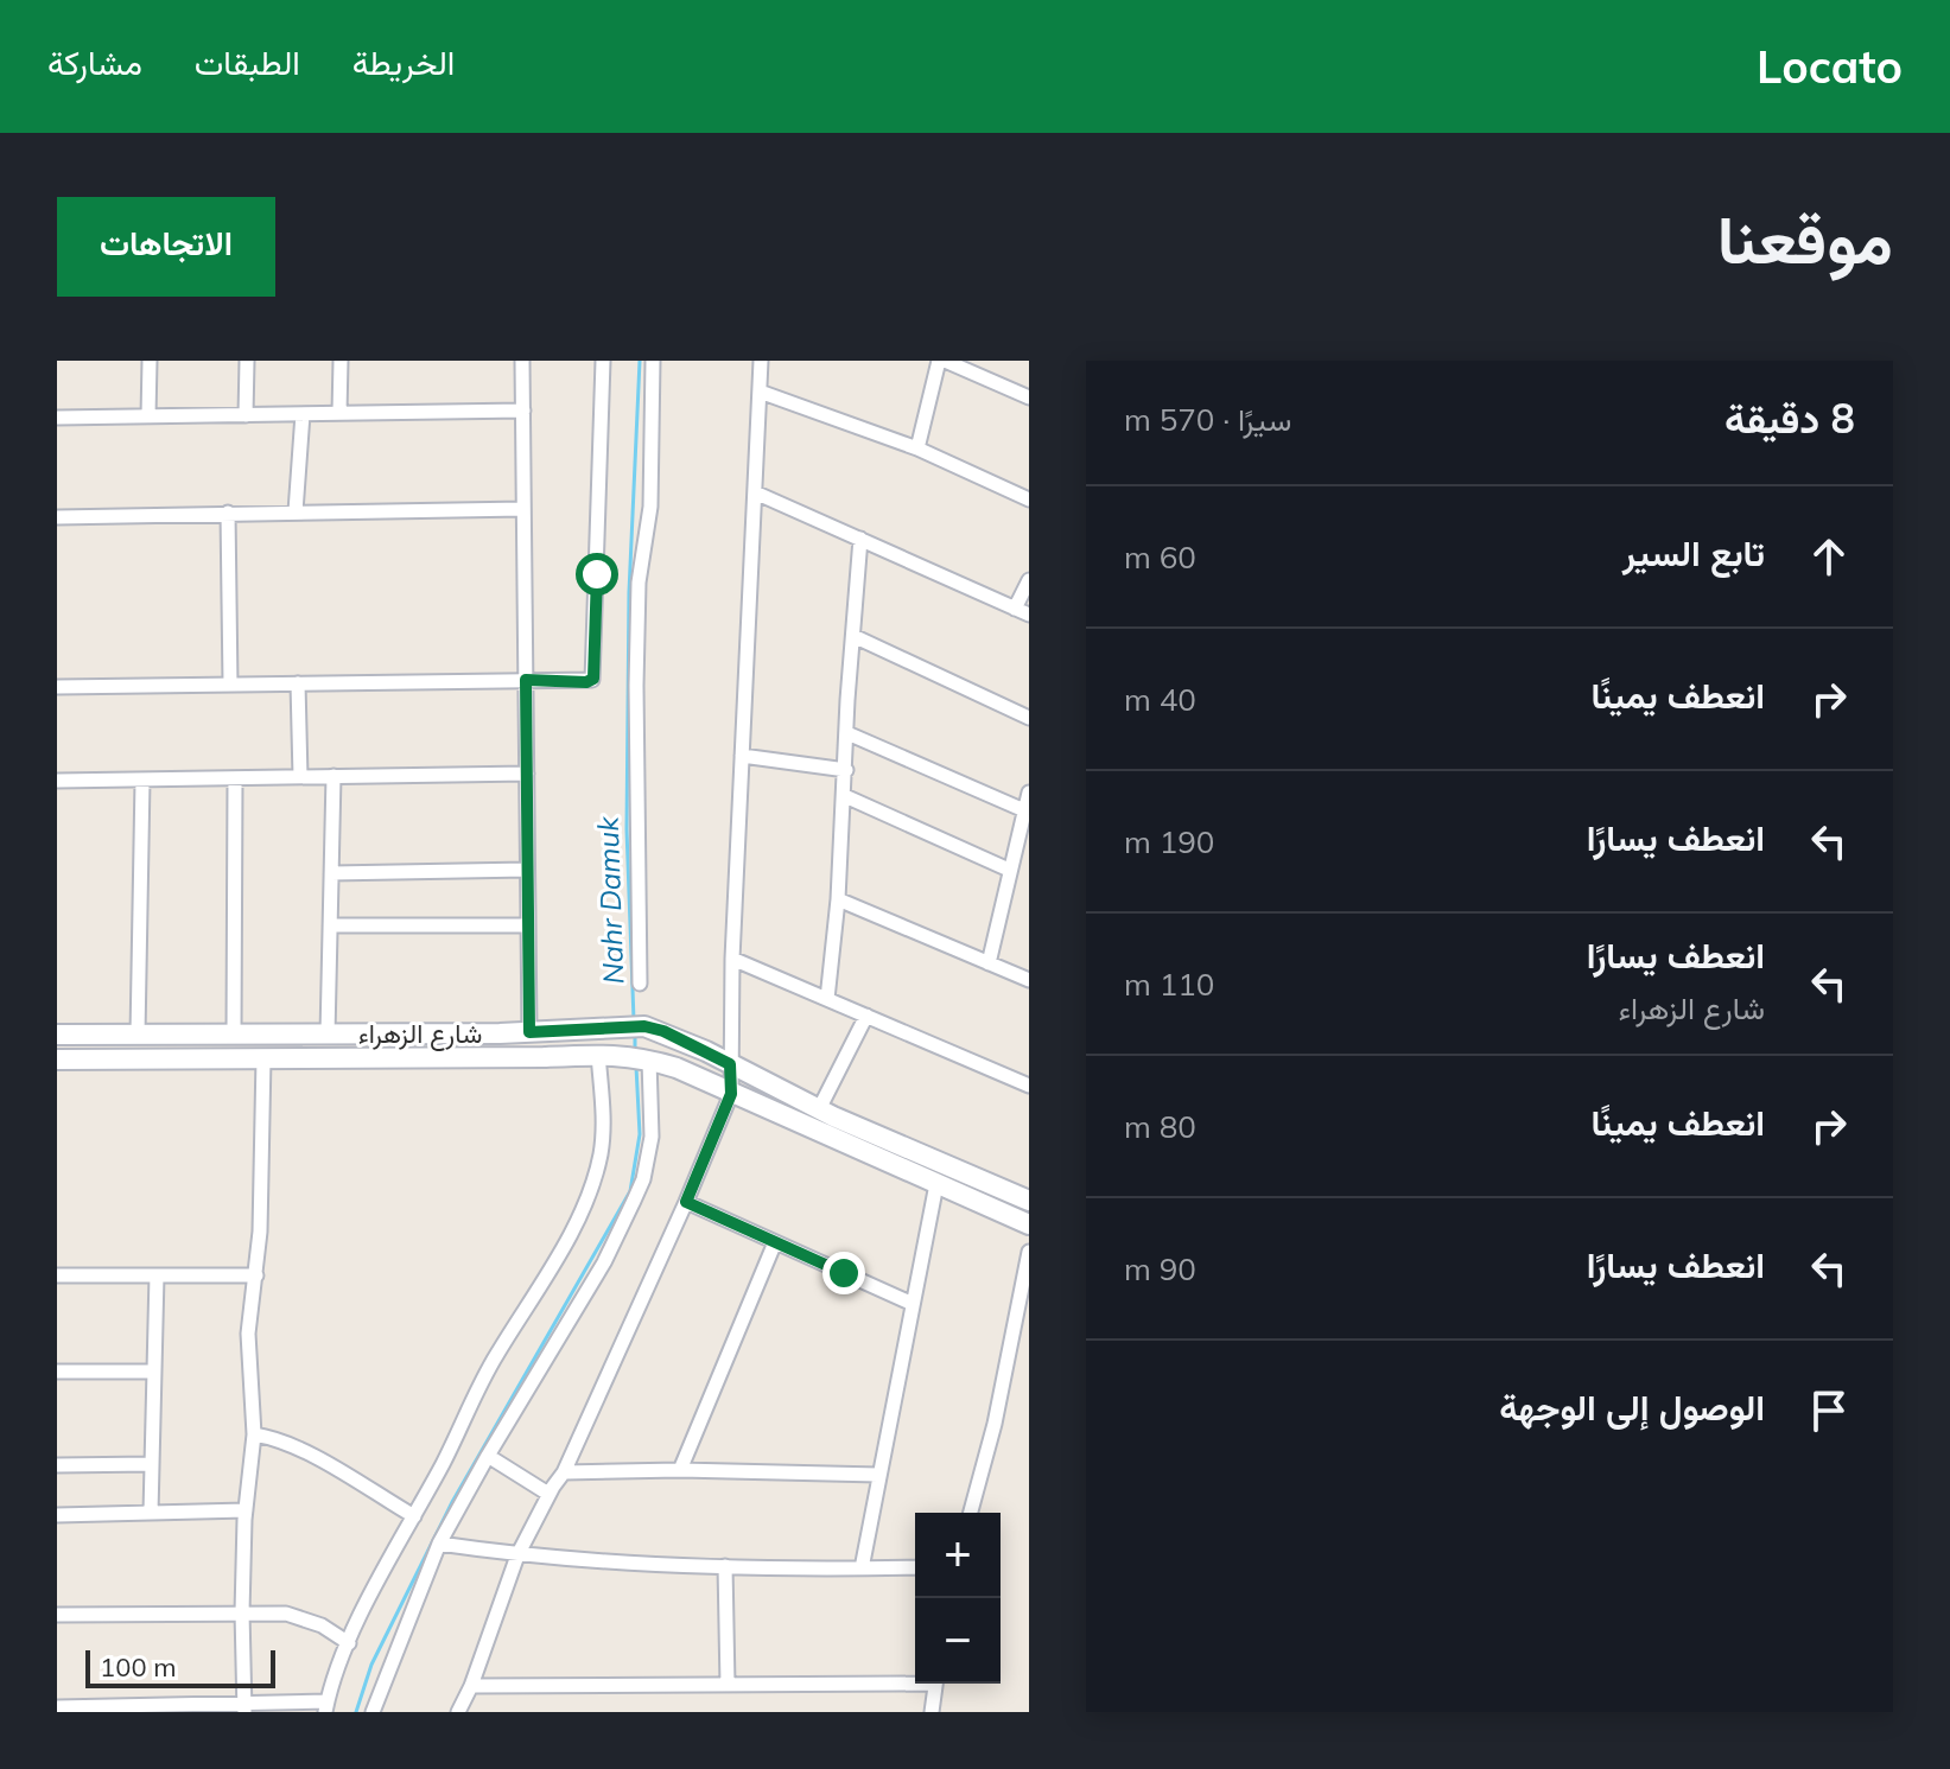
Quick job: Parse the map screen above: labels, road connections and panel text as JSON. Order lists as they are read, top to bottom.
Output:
{
  "streets": {
    "main road": ["شارع الزهراء"]
  },
  "water": ["Nahr Damuk"],
  "scale_bar": "100 m",
  "page": {
    "header": "Locato",
    "nav": ["الخريطة", "الطبقات", "مشاركة"],
    "title": "موقعنا",
    "buttons": "الاتجاهات",
    "heading": ["8 دقيقة", "سيرًا · 570 m"],
    "list": [
      ["تابع السير", "60 m"],
      ["انعطف يمينًا", "40 m"],
      ["انعطف يسارًا", "190 m"],
      ["انعطف يسارًا", "شارع الزهراء", "110 m"],
      ["انعطف يمينًا", "80 m"],
      ["انعطف يسارًا", "90 m"],
      "الوصول إلى الوجهة"
    ],
    "map_buttons": ["+", "−"],
    "scale": "100 m"
  }
}
